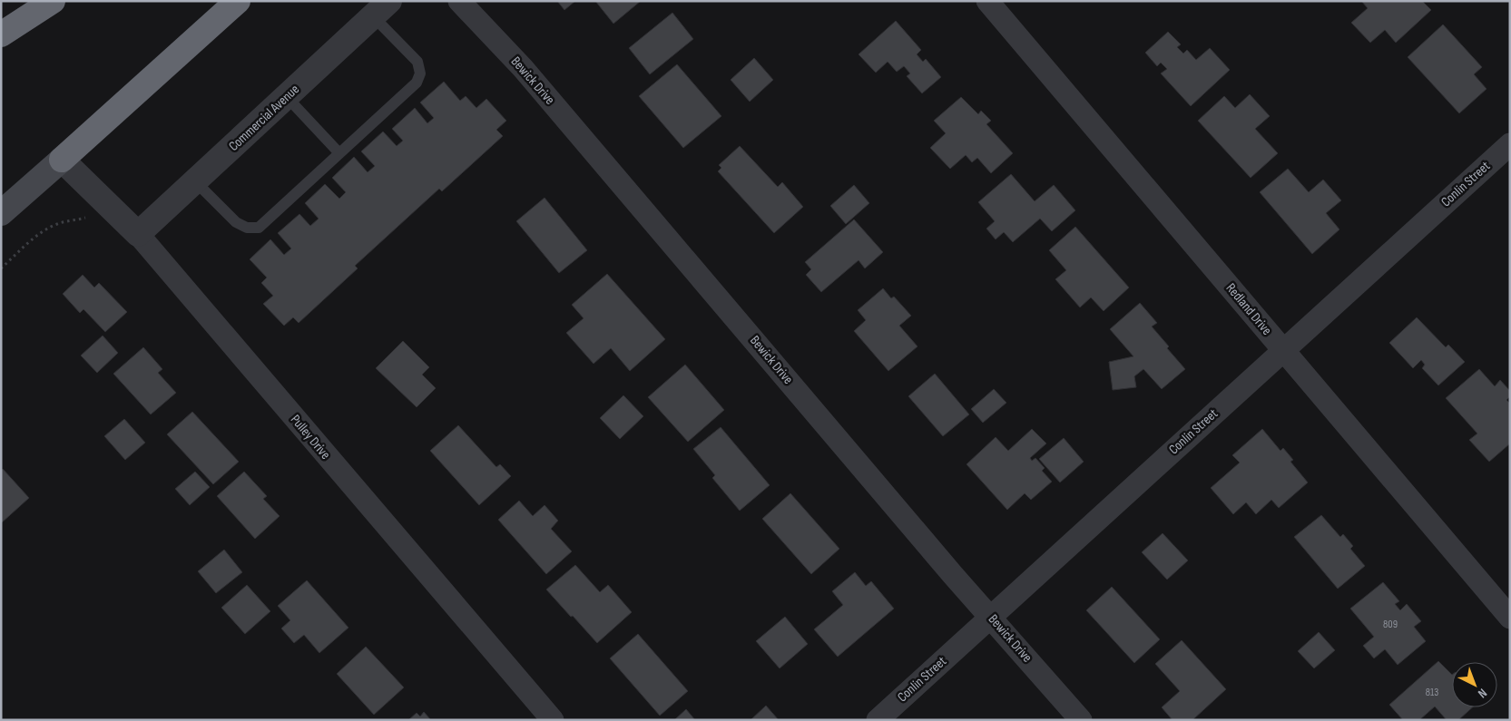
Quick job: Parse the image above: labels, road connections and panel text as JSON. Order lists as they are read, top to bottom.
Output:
{
  "streets": {
    "street": [
      "Bewick Drive",
      "Commercial Avenue",
      "Conlin Street",
      "Redland Drive",
      "Pulley Drive"
    ]
  },
  "crossings": [
    ["Bewick Drive", "Conlin Street"],
    ["Commercial Avenue", "Pulley Drive"],
    ["Conlin Street", "Redland Drive"]
  ],
  "house_numbers": ["809", "813"],
  "north": "bottom right"
}
